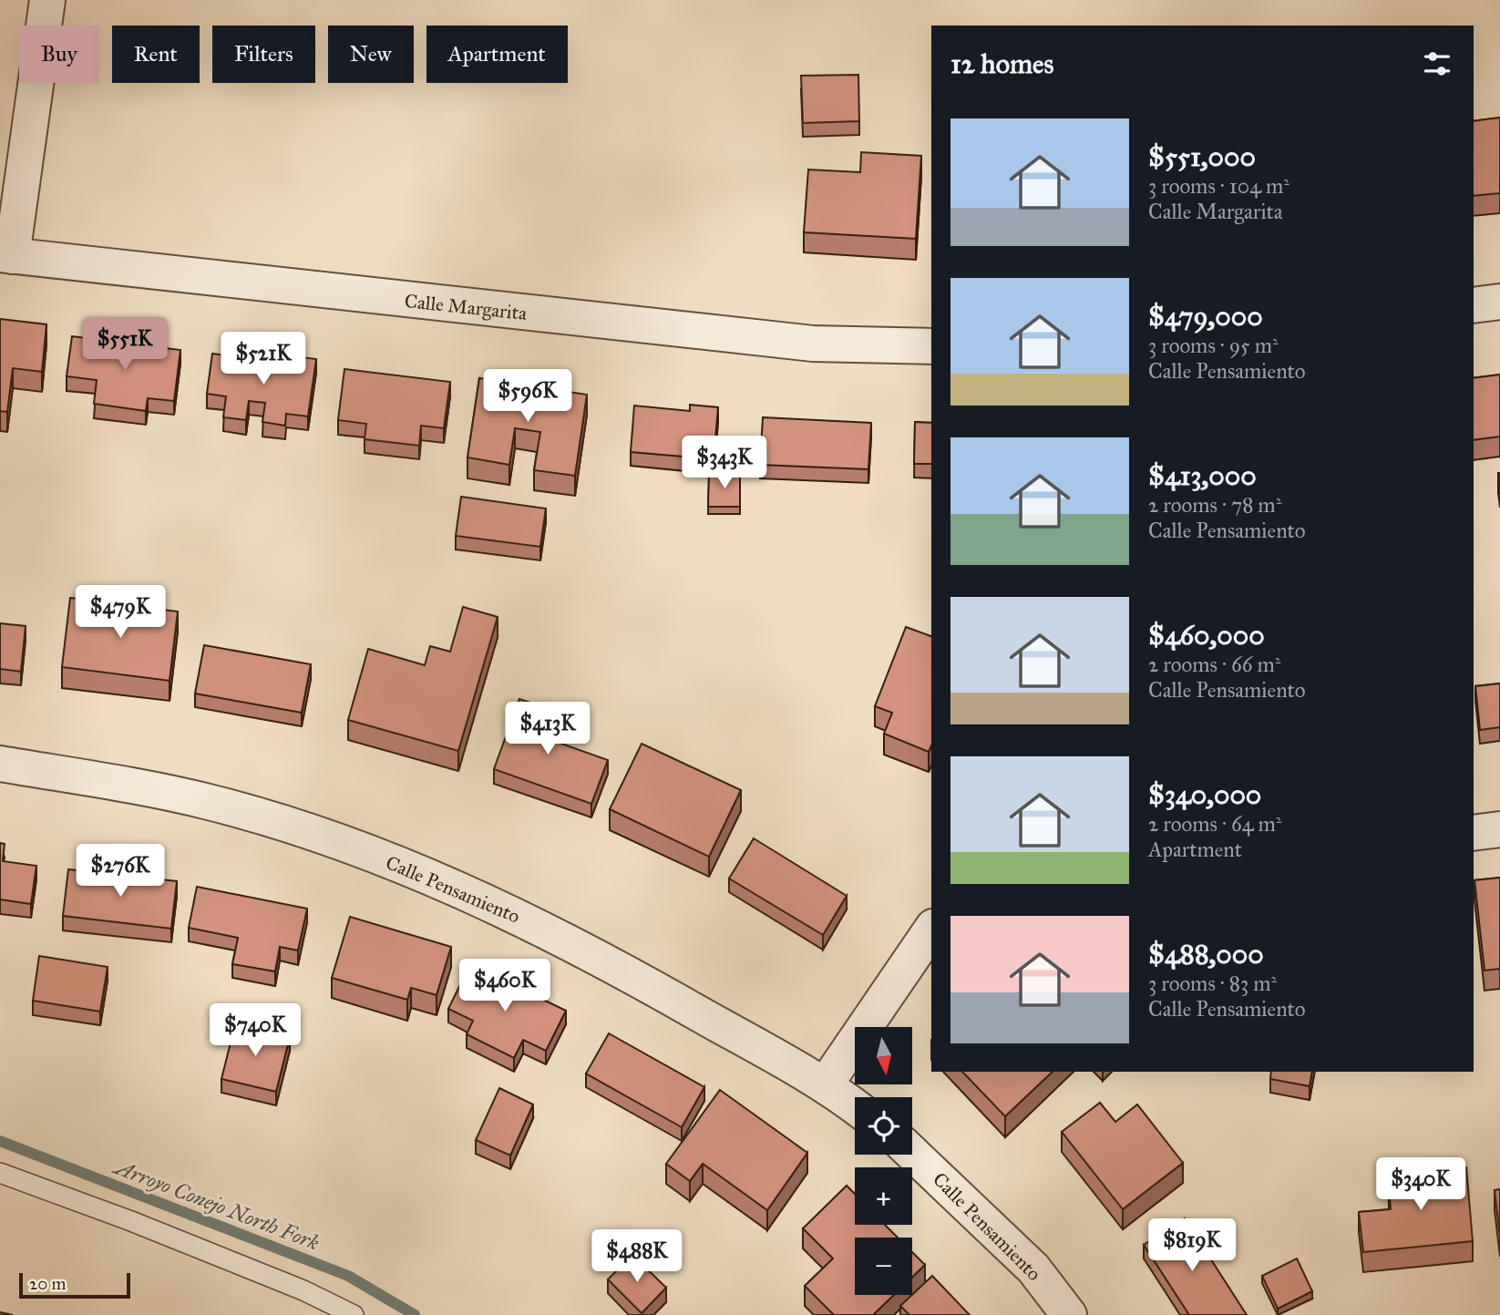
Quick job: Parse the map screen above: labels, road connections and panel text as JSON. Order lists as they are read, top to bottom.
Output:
{
  "streets": {
    "street": ["Calle Margarita", "Calle Pensamiento"]
  },
  "water": ["Arroyo Conejo North Fork"],
  "scale_bar": "20 m",
  "north": "bottom",
  "page": {
    "chip": [
      "Buy",
      "Rent",
      "Filters",
      "New",
      "Apartment"
    ],
    "heading": "12 homes",
    "list": [
      {
        "name": "$551,000",
        "note": "3 rooms · 104 m² · Calle Margarita"
      },
      {
        "name": "$479,000",
        "note": "3 rooms · 95 m² · Calle Pensamiento"
      },
      {
        "name": "$413,000",
        "note": "2 rooms · 78 m² · Calle Pensamiento"
      },
      {
        "name": "$460,000",
        "note": "2 rooms · 66 m² · Calle Pensamiento"
      },
      {
        "name": "$340,000",
        "note": "2 rooms · 64 m² · Apartment"
      },
      {
        "name": "$488,000",
        "note": "3 rooms · 83 m² · Calle Pensamiento"
      }
    ],
    "price": [
      "$551K",
      "$521K",
      "$596K",
      "$343K",
      "$479K",
      "$413K",
      "$276K",
      "$460K",
      "$740K",
      "$340K",
      "$819K",
      "$488K"
    ],
    "map_buttons": ["+", "−"],
    "scale": "20 m"
  }
}
